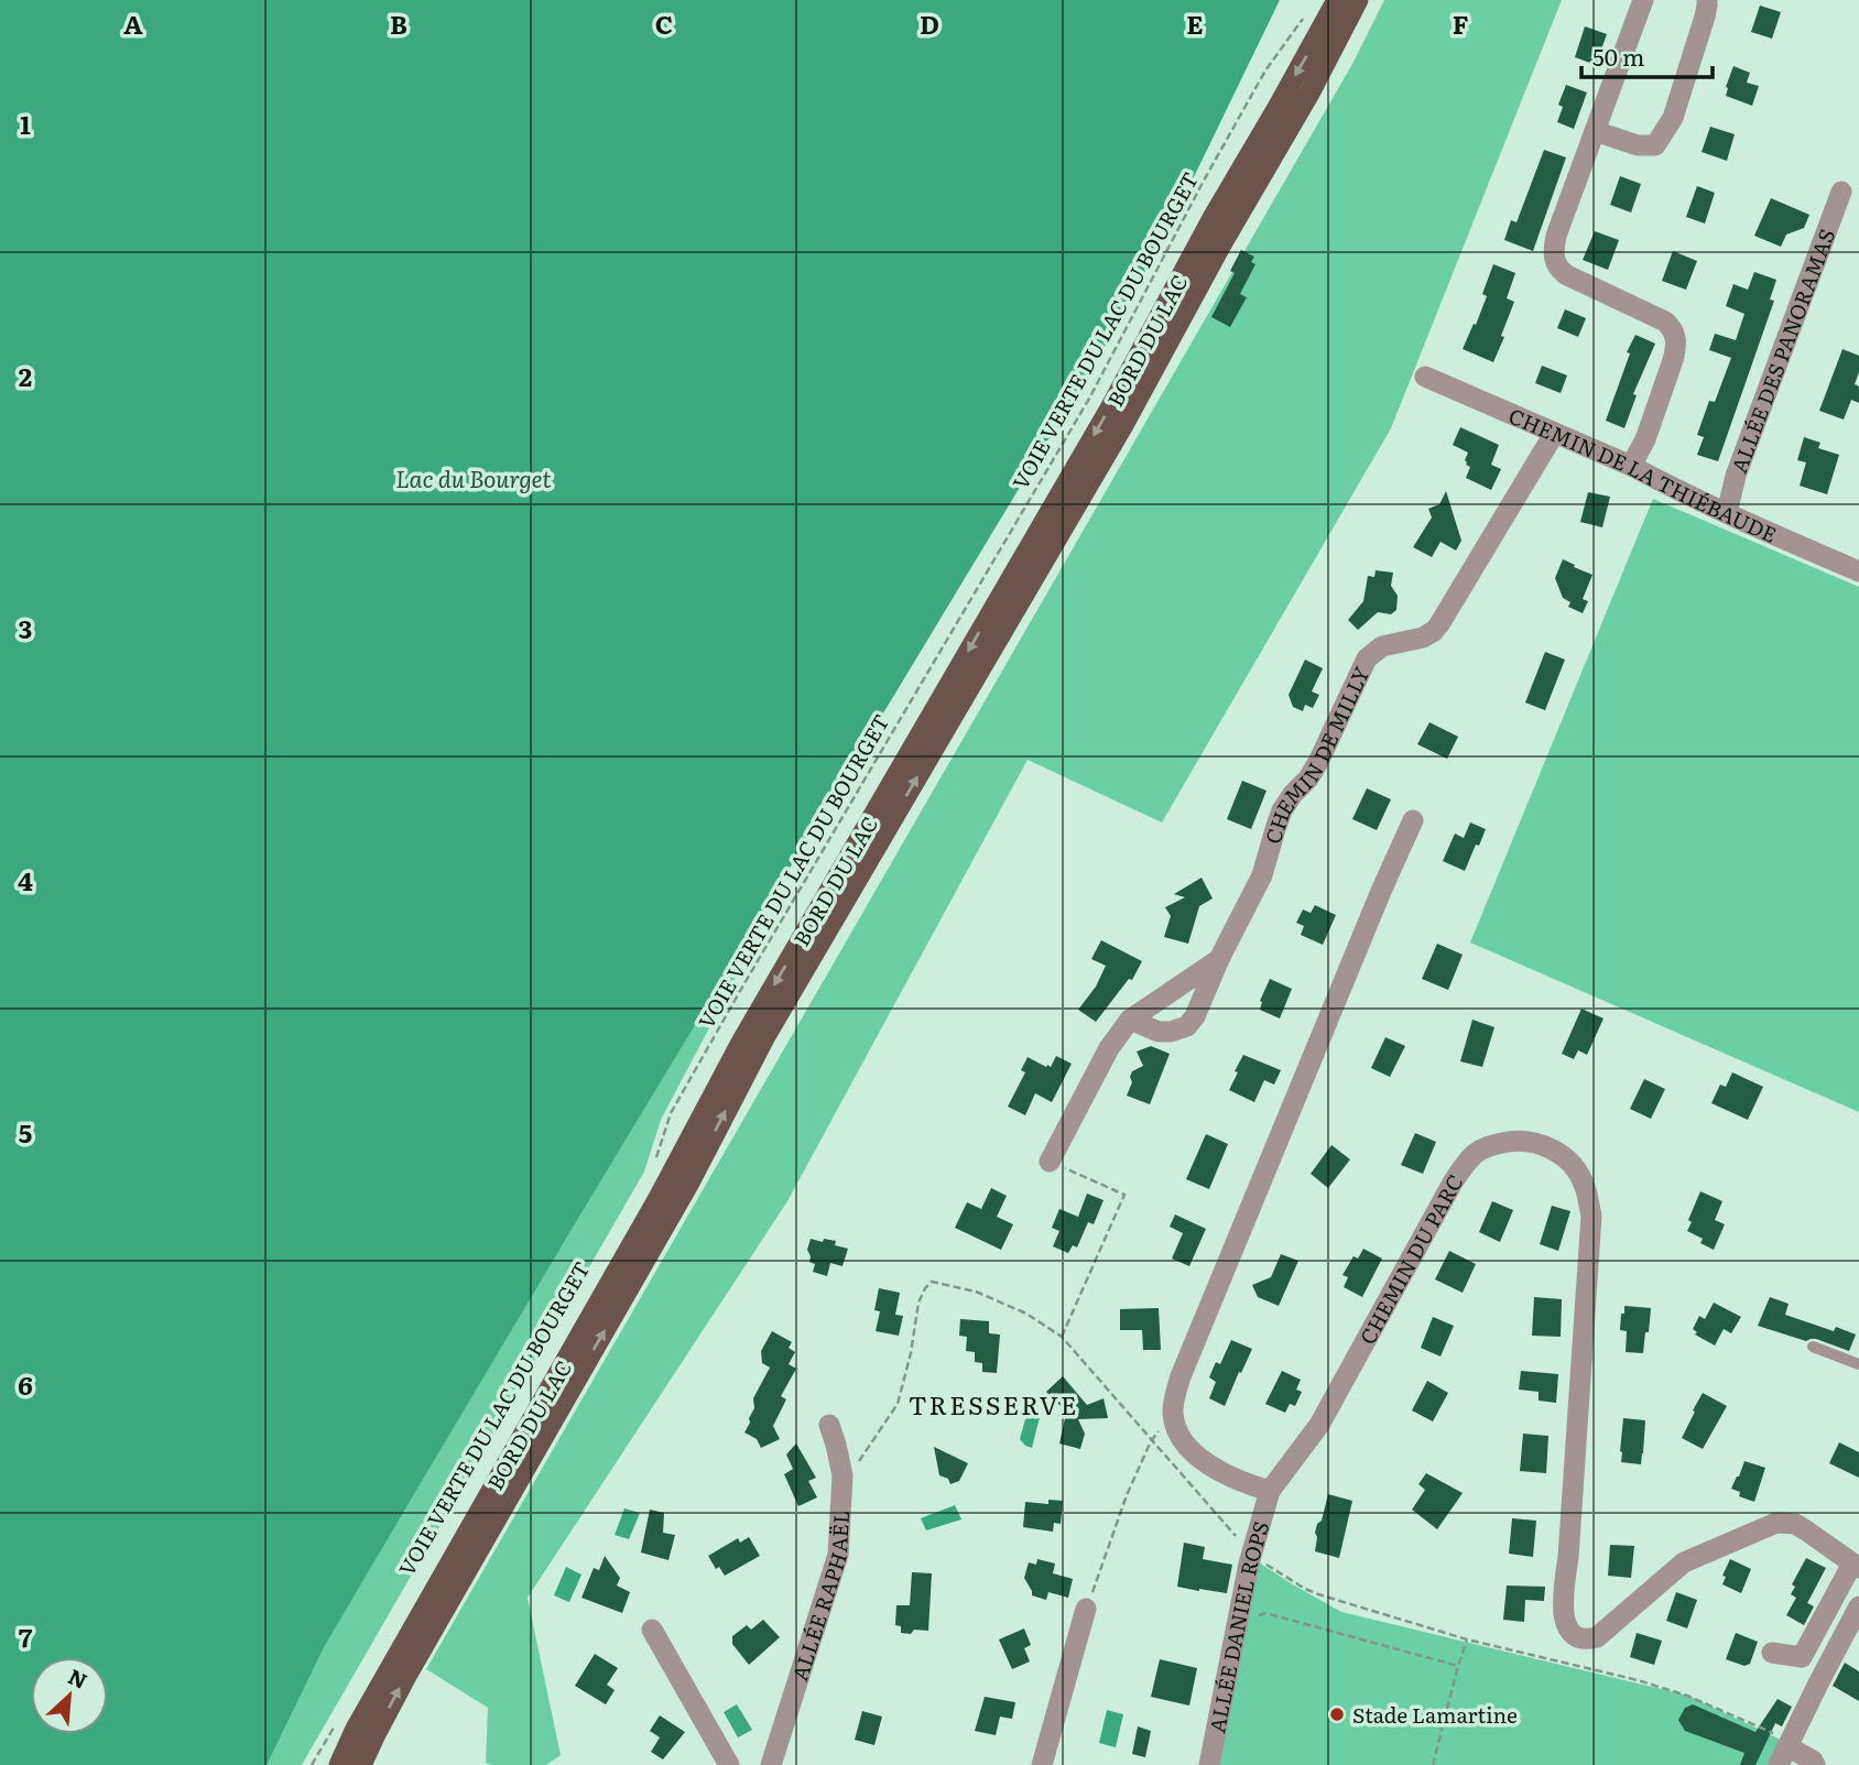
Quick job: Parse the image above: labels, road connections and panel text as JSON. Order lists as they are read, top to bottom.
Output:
{
  "streets": {
    "main road": ["BORD DU LAC"],
    "street": [
      "ALLÉE DES PANORAMAS",
      "CHEMIN DE LA THIÉBAUDE",
      "CHEMIN DE MILLY",
      "CHEMIN DU PARC",
      "ALLÉE RAPHAËL",
      "ALLÉE DANIEL ROPS"
    ],
    "path": ["VOIE VERTE DU LAC DU BOURGET"]
  },
  "crossings": [
    ["ALLÉE DES PANORAMAS", "CHEMIN DE LA THIÉBAUDE"],
    ["CHEMIN DE LA THIÉBAUDE", "CHEMIN DE MILLY"],
    ["CHEMIN DU PARC", "ALLÉE DANIEL ROPS"]
  ],
  "districts": ["TRESSERVE"],
  "water": ["Lac du Bourget"],
  "places": ["Stade Lamartine"],
  "scale_bar": "50 m",
  "north": "top right",
  "grid": {
    "columns": [
      "A",
      "B",
      "C",
      "D",
      "E",
      "F"
    ],
    "rows": [
      "1",
      "2",
      "3",
      "4",
      "5",
      "6",
      "7"
    ]
  }
}
